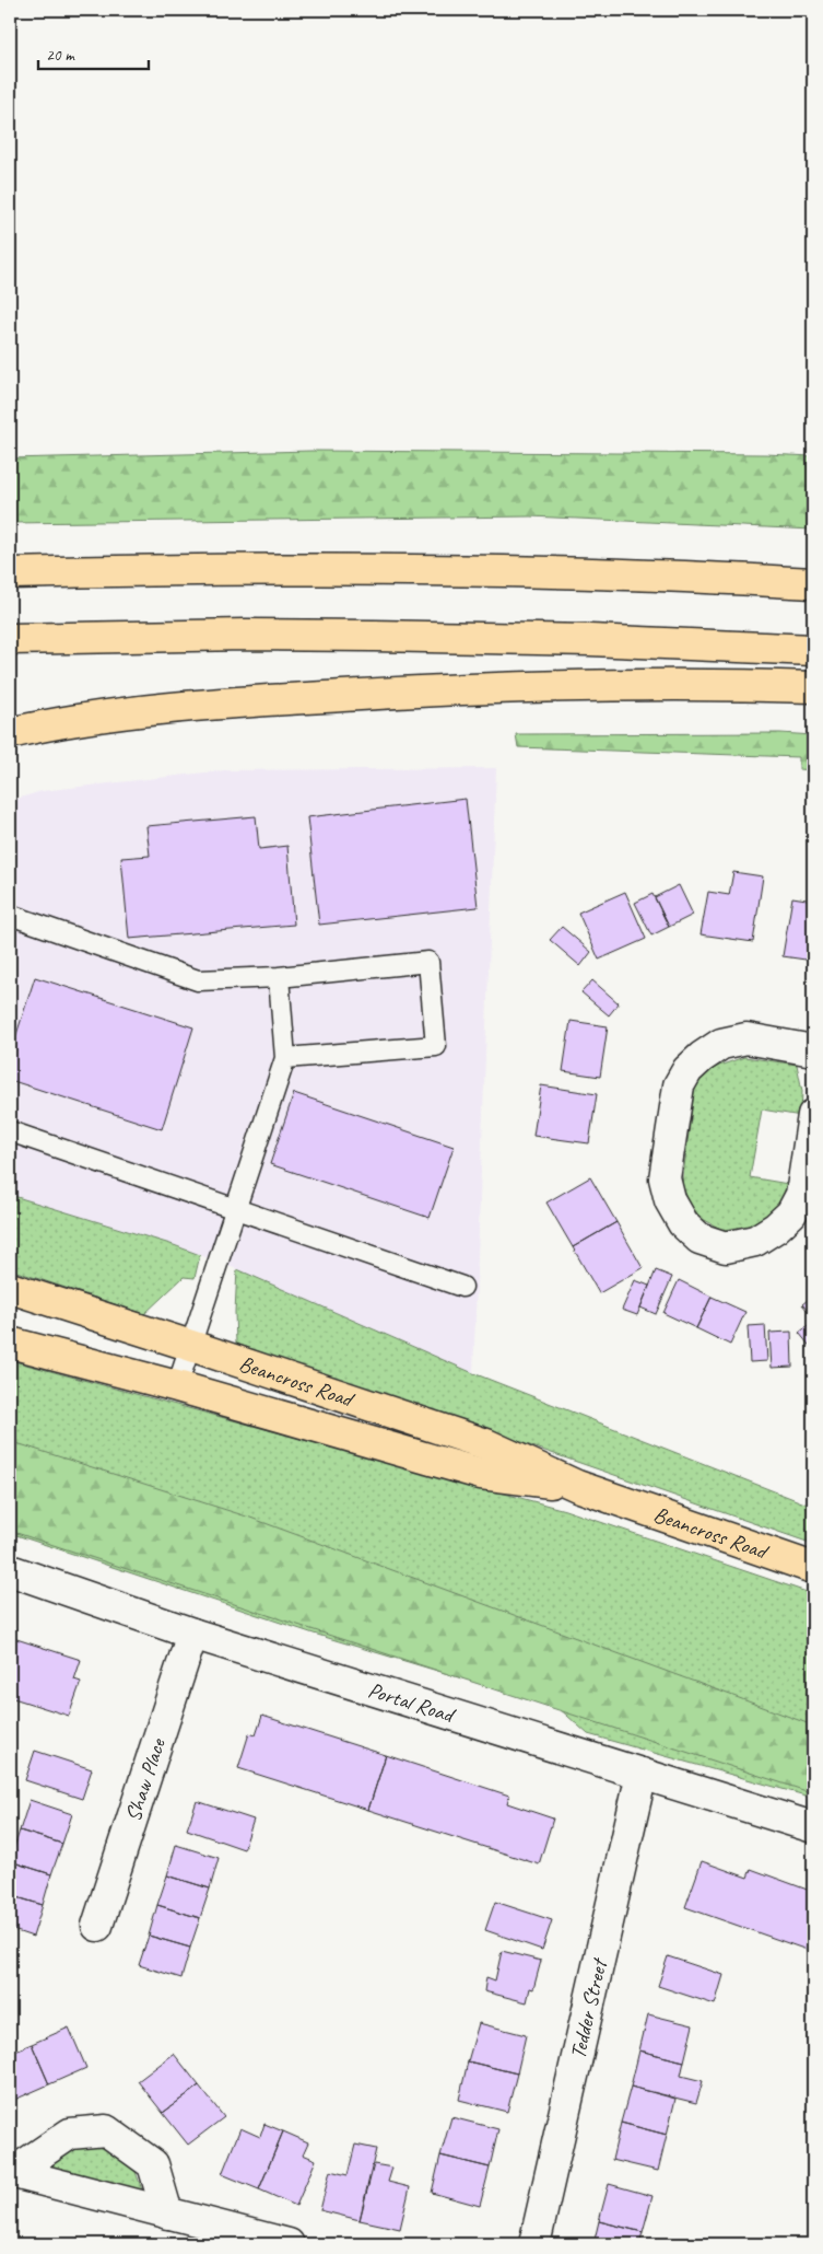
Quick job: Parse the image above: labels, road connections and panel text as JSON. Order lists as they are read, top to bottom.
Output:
{
  "streets": {
    "main road": ["Beancross Road"],
    "street": ["Portal Road", "Shaw Place", "Tedder Street"]
  },
  "crossings": [
    ["Portal Road", "Shaw Place"],
    ["Portal Road", "Tedder Street"]
  ],
  "scale_bar": "20 m"
}
